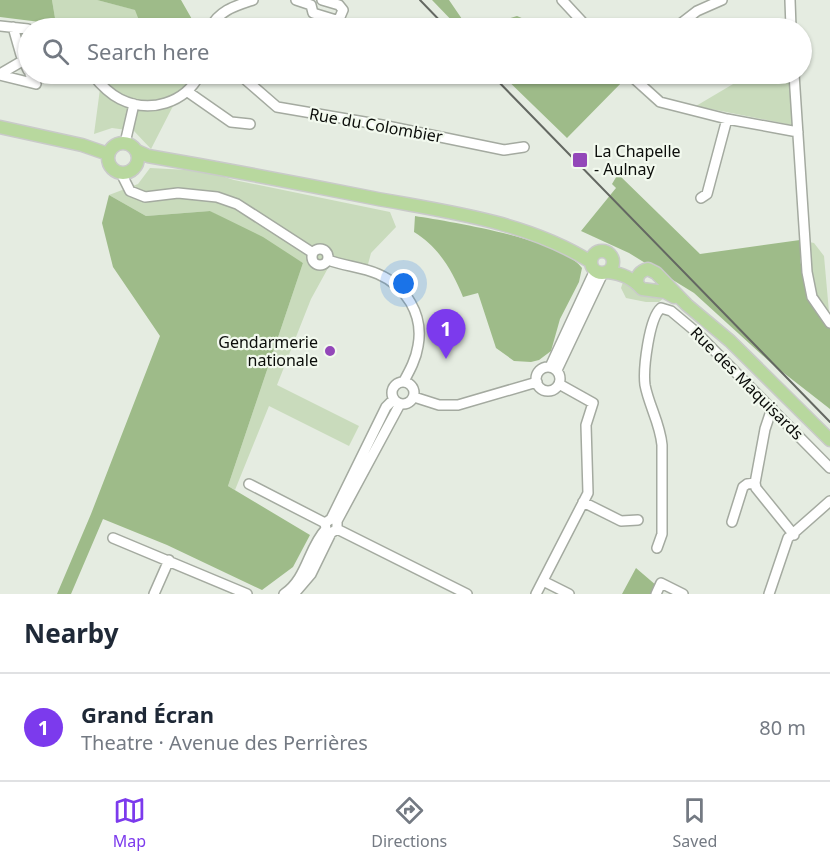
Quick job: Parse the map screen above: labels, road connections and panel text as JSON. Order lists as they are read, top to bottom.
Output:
{
  "streets": {
    "street": ["Rue du Colombier", "Rue des Maquisards"]
  },
  "places": {
    "transit": ["La Chapelle - Aulnay"],
    "other": ["Gendarmerie nationale"]
  },
  "page": {
    "search": "Search here",
    "pins": "1",
    "heading": "Nearby",
    "list": [
      {
        "mark": "1",
        "name": "Grand Écran",
        "note": "Theatre · Avenue des Perrières",
        "value": "80 m"
      }
    ],
    "nav": ["Map", "Directions", "Saved"]
  }
}
